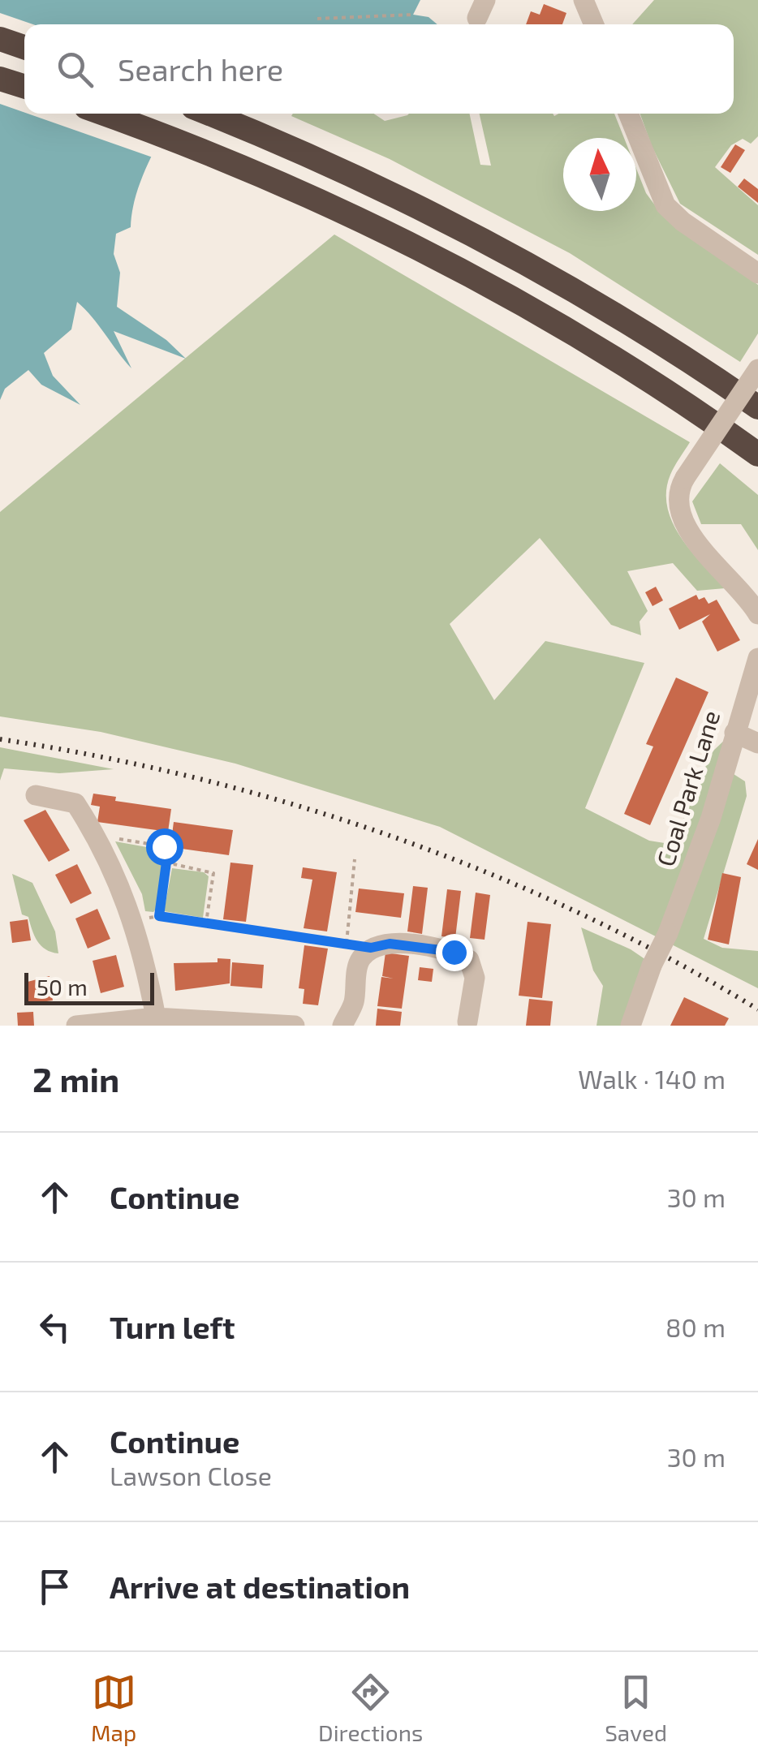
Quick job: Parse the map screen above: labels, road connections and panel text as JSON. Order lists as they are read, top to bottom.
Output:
{
  "streets": {
    "street": ["Coal Park Lane"]
  },
  "scale_bar": "50 m",
  "north": "top",
  "page": {
    "search": "Search here",
    "scale": "50 m",
    "heading": ["2 min", "Walk · 140 m"],
    "list": [
      ["Continue", "30 m"],
      ["Turn left", "80 m"],
      ["Continue", "Lawson Close", "30 m"],
      "Arrive at destination"
    ],
    "nav": ["Map", "Directions", "Saved"]
  }
}
